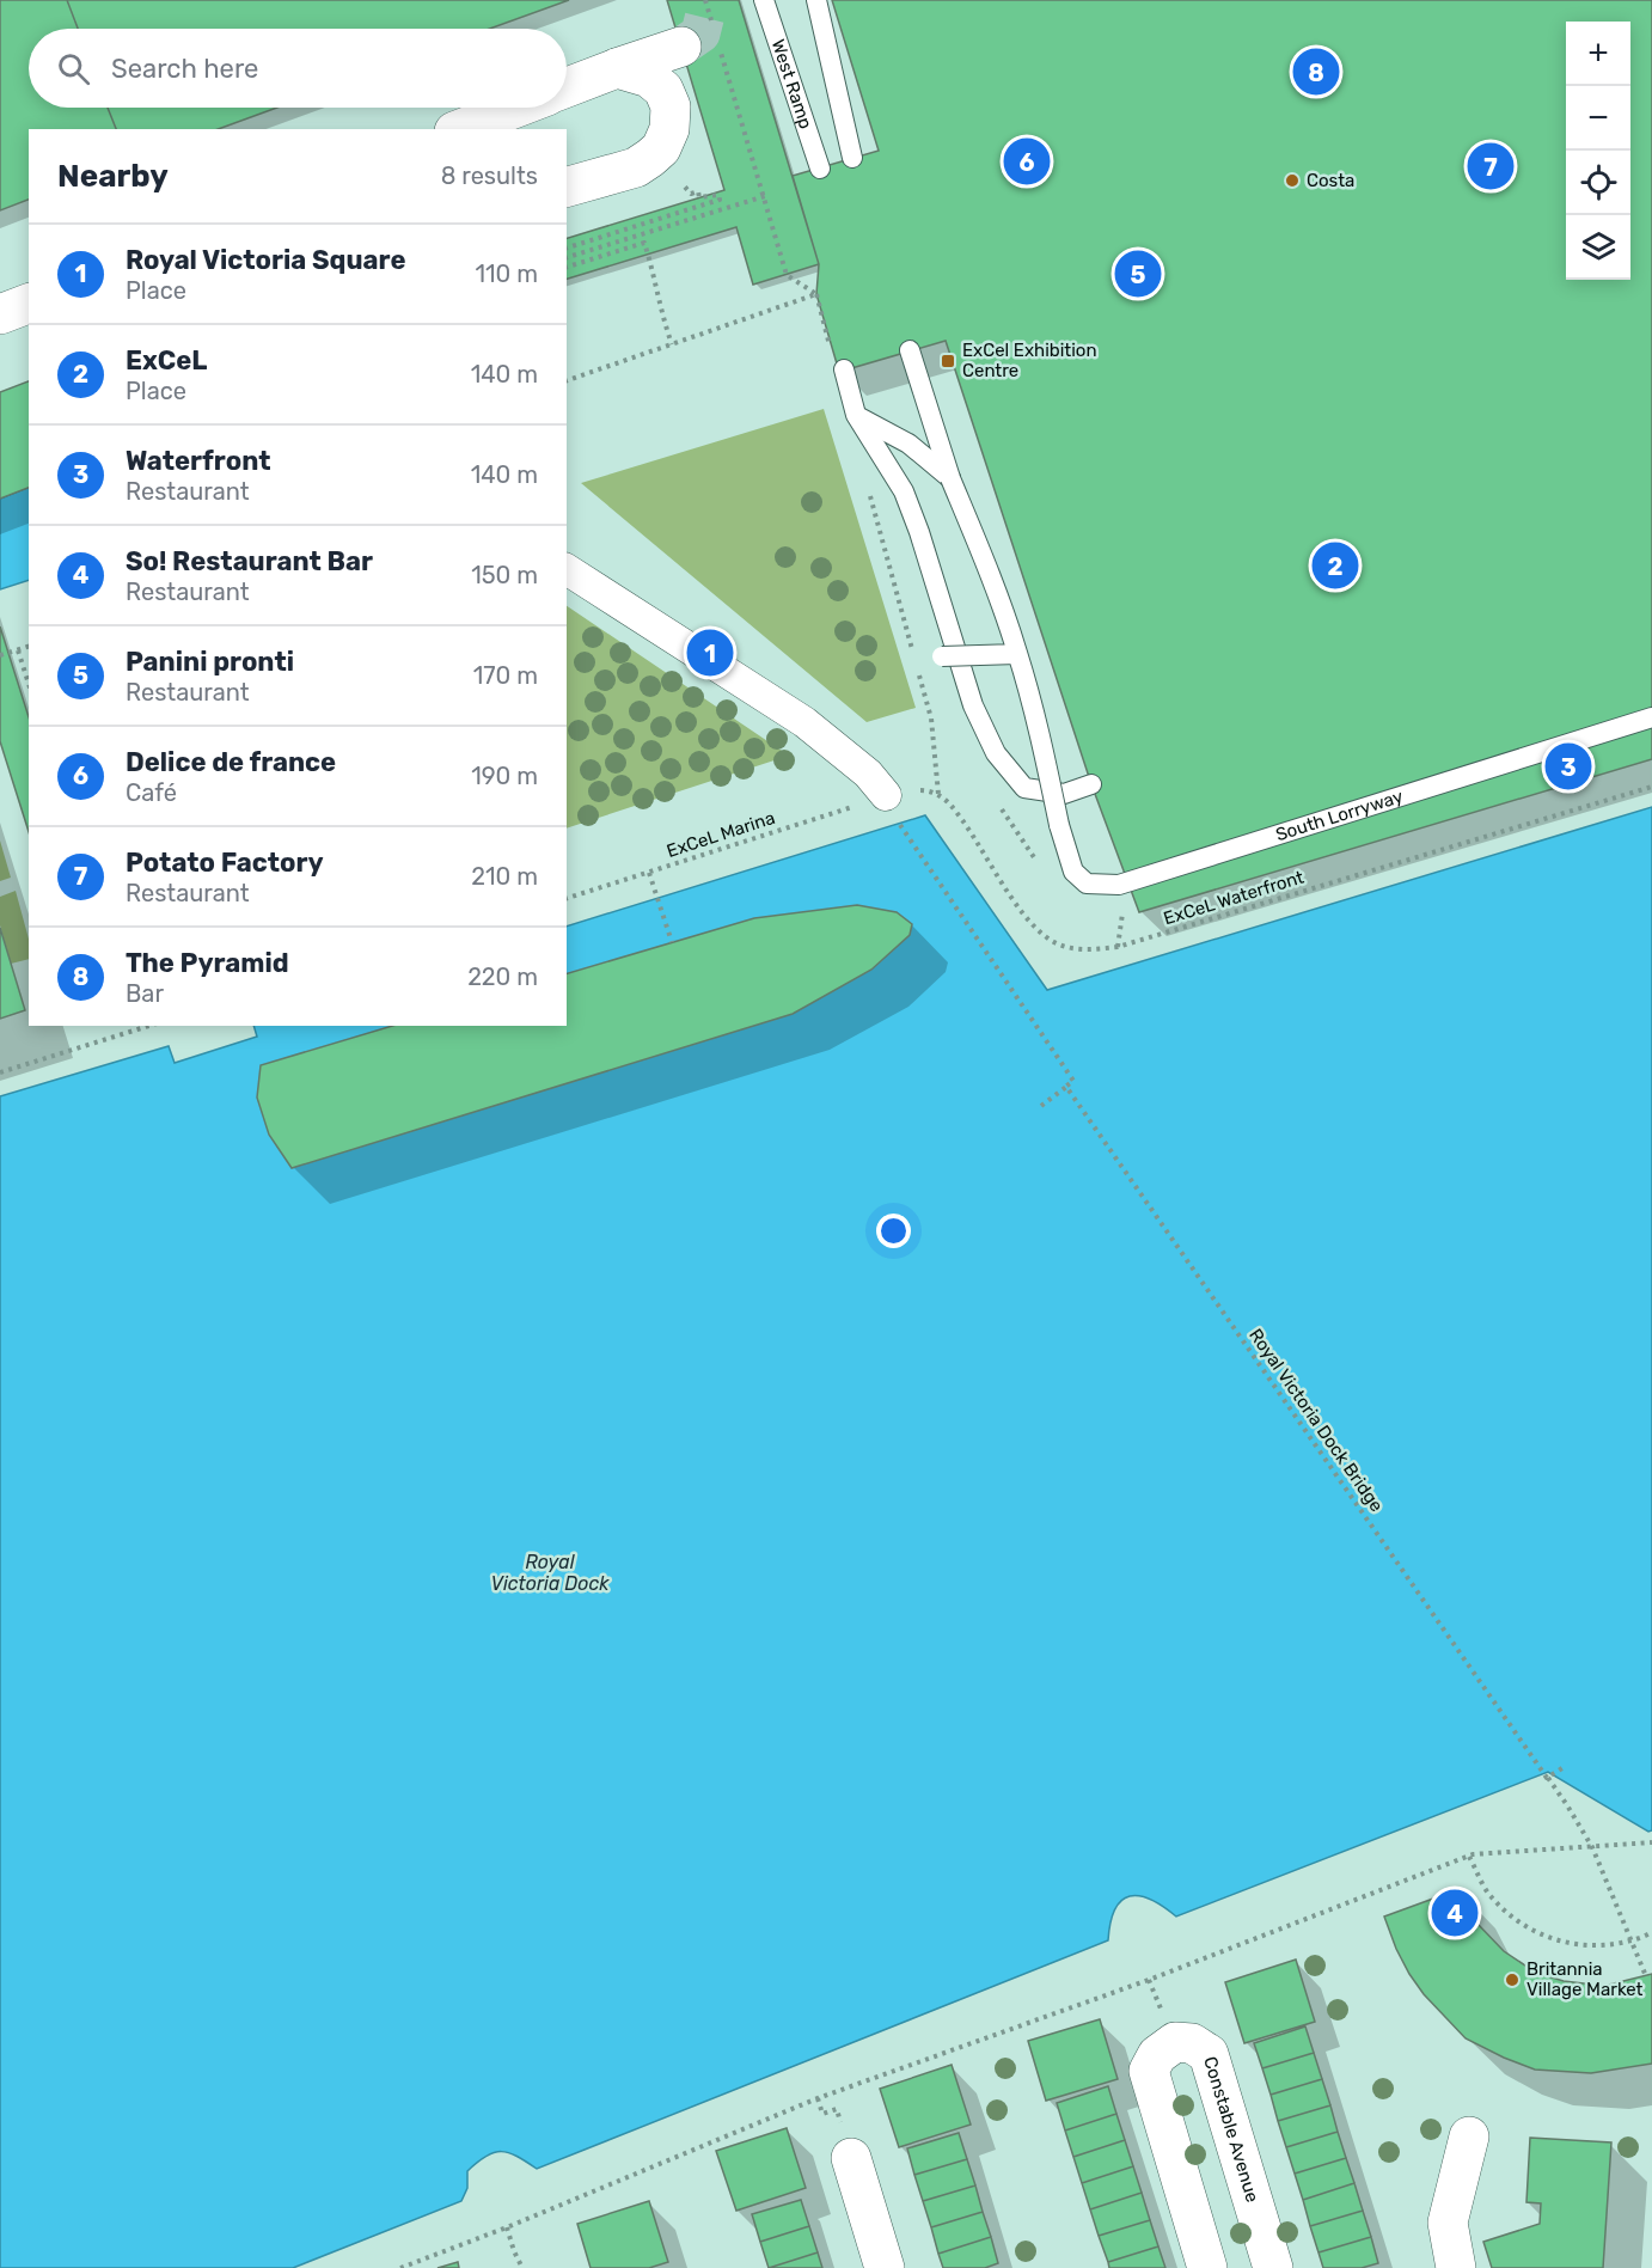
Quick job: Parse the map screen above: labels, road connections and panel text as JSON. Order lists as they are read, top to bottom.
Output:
{
  "streets": {
    "street": ["Constable Avenue"],
    "lane": ["West Ramp", "South Lorryway"],
    "path": ["ExCeL Marina", "ExCeL Waterfront", "Royal Victoria Dock Bridge"]
  },
  "water": ["Royal Victoria Dock"],
  "places": {
    "other": ["Costa", "Britannia Village Market"],
    "transit": ["ExCel Exhibition Centre"]
  },
  "page": {
    "map_buttons": ["+", "−"],
    "search": "Search here",
    "pins": [
      "8",
      "6",
      "7",
      "5",
      "2",
      "1",
      "3",
      "4"
    ],
    "heading": ["Nearby", "8 results"],
    "list": [
      {
        "mark": "1",
        "name": "Royal Victoria Square",
        "note": "Place",
        "value": "110 m"
      },
      {
        "mark": "2",
        "name": "ExCeL",
        "note": "Place",
        "value": "140 m"
      },
      {
        "mark": "3",
        "name": "Waterfront",
        "note": "Restaurant",
        "value": "140 m"
      },
      {
        "mark": "4",
        "name": "So! Restaurant Bar",
        "note": "Restaurant",
        "value": "150 m"
      },
      {
        "mark": "5",
        "name": "Panini pronti",
        "note": "Restaurant",
        "value": "170 m"
      },
      {
        "mark": "6",
        "name": "Delice de france",
        "note": "Café",
        "value": "190 m"
      },
      {
        "mark": "7",
        "name": "Potato Factory",
        "note": "Restaurant",
        "value": "210 m"
      },
      {
        "mark": "8",
        "name": "The Pyramid",
        "note": "Bar",
        "value": "220 m"
      }
    ]
  }
}
